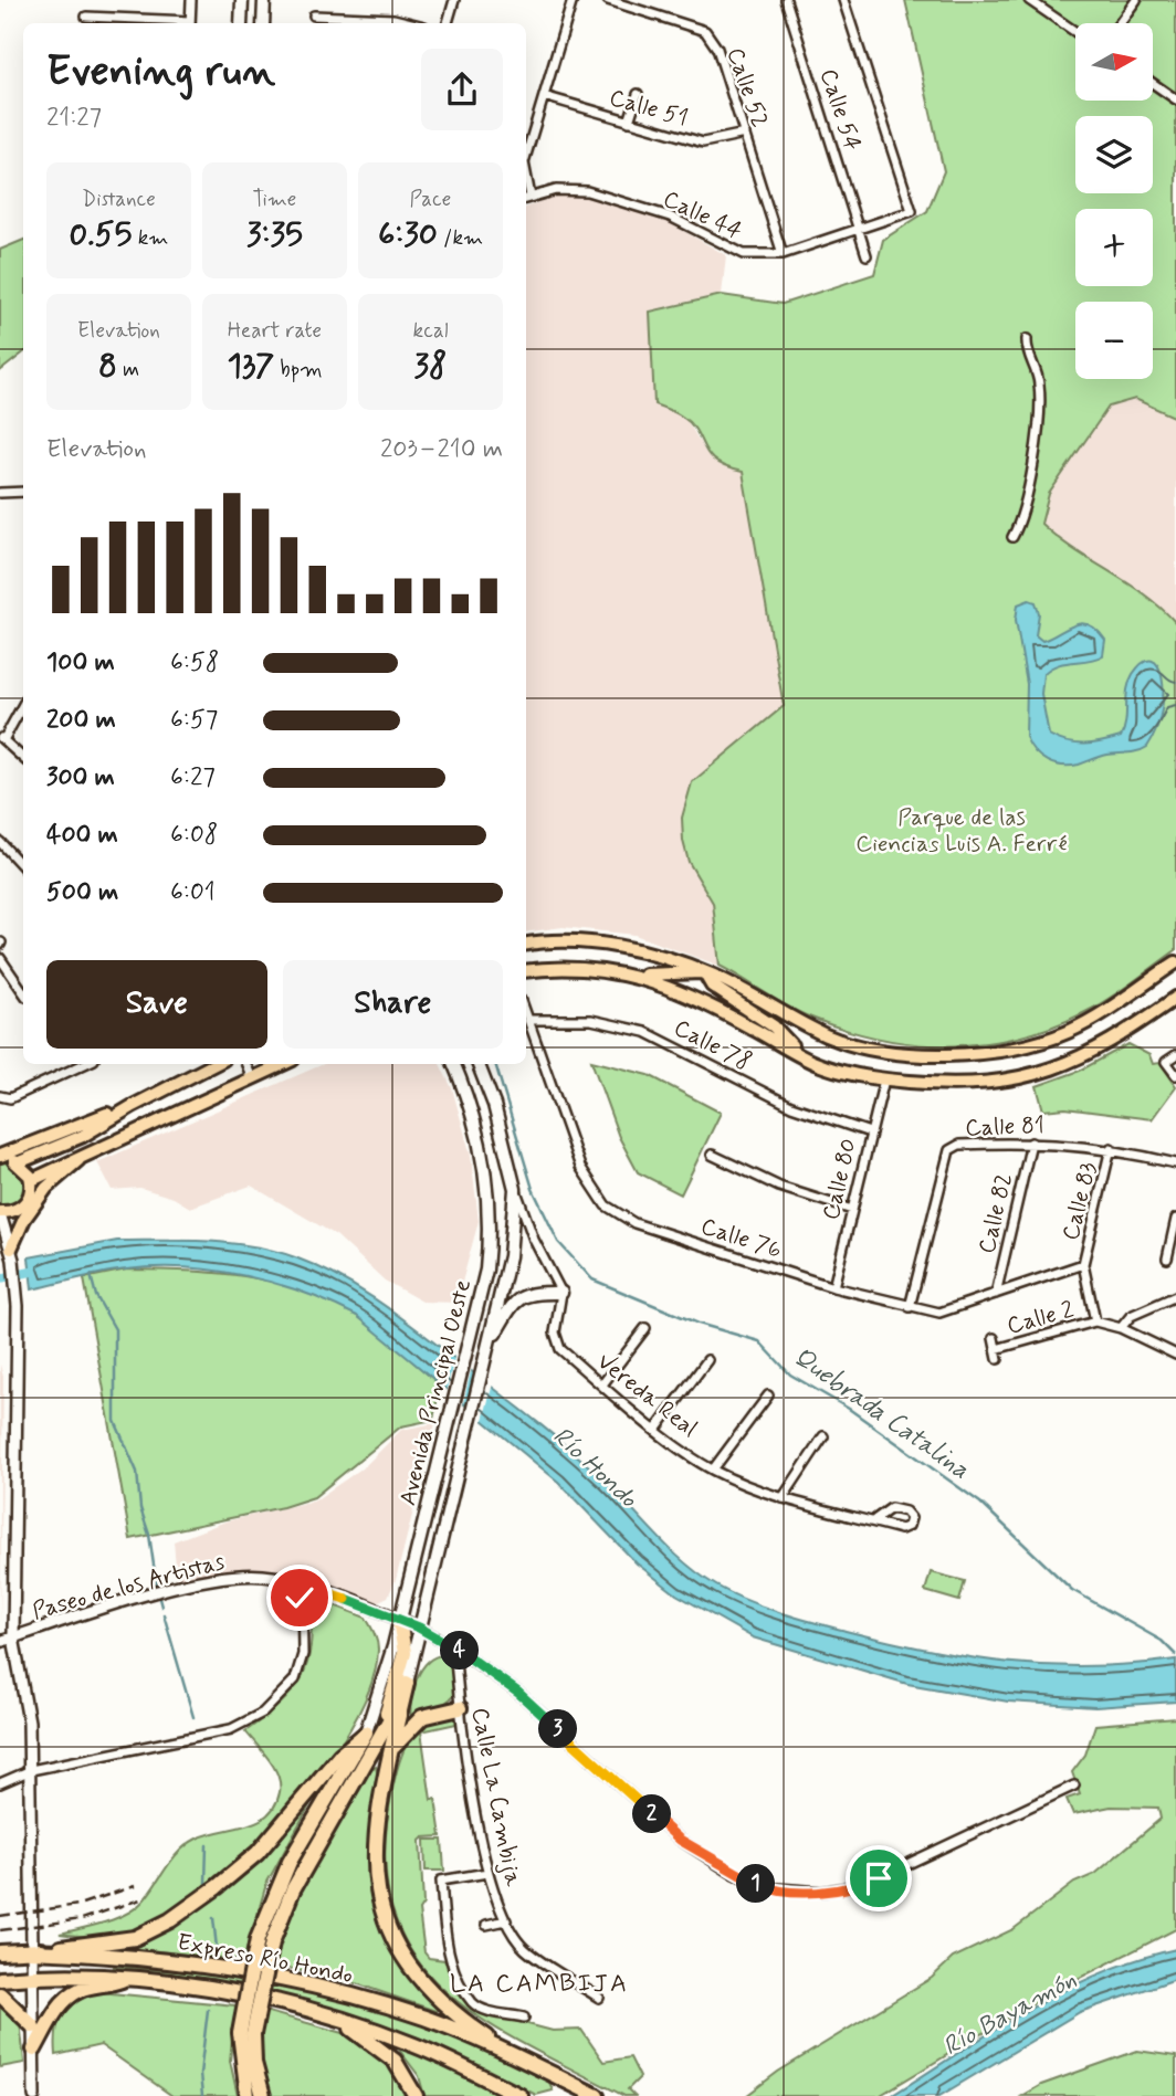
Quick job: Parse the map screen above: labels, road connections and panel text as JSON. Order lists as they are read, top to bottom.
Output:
{
  "streets": {
    "highway": ["Expreso Río Hondo"],
    "main road": ["Avenida Principal Oeste"],
    "street": [
      "Calle 52",
      "Calle 51",
      "Calle 54",
      "Calle 44",
      "Calle 78",
      "Calle 81",
      "Calle 80",
      "Calle 83",
      "Calle 82",
      "Calle 76",
      "Calle 2",
      "Vereda Real",
      "Paseo de los Artistas",
      "Calle La Cambija"
    ]
  },
  "crossings": [
    ["Calle 52", "Calle 51"],
    ["Calle 52", "Calle 44"],
    ["Calle 54", "Calle 44"],
    ["Calle 78", "Calle 80"],
    ["Calle 78", "Calle 76"],
    ["Calle 81", "Calle 83"],
    ["Calle 81", "Calle 82"],
    ["Calle 81", "Calle 76"],
    ["Calle 80", "Calle 76"],
    ["Calle 83", "Calle 76"],
    ["Calle 82", "Calle 76"],
    ["Avenida Principal Oeste", "Paseo de los Artistas"],
    ["Paseo de los Artistas", "Calle La Cambija"]
  ],
  "districts": ["LA CAMBIJA"],
  "water": ["Quebrada Catalina", "Río Hondo", "Río Bayamón"],
  "parks": ["Parque de las Ciencias Luis A. Ferré"],
  "north": "right",
  "page": {
    "map_buttons": ["+", "−"],
    "heading": ["Evening run", "21:27"],
    "stats": [
      ["Distance", "0.55 km"],
      ["Time", "3:35"],
      ["Pace", "6:30 /km"],
      ["Elevation", "8 m"],
      ["Heart rate", "137 bpm"],
      ["kcal", "38"]
    ],
    "chart": ["Elevation", "203–210 m"],
    "list": [
      {
        "name": "100 m",
        "note": "6:58"
      },
      {
        "name": "200 m",
        "note": "6:57"
      },
      {
        "name": "300 m",
        "note": "6:27"
      },
      {
        "name": "400 m",
        "note": "6:08"
      },
      {
        "name": "500 m",
        "note": "6:01"
      }
    ],
    "buttons": ["Save", "Share"],
    "pins": [
      "4",
      "3",
      "2",
      "1"
    ]
  }
}
